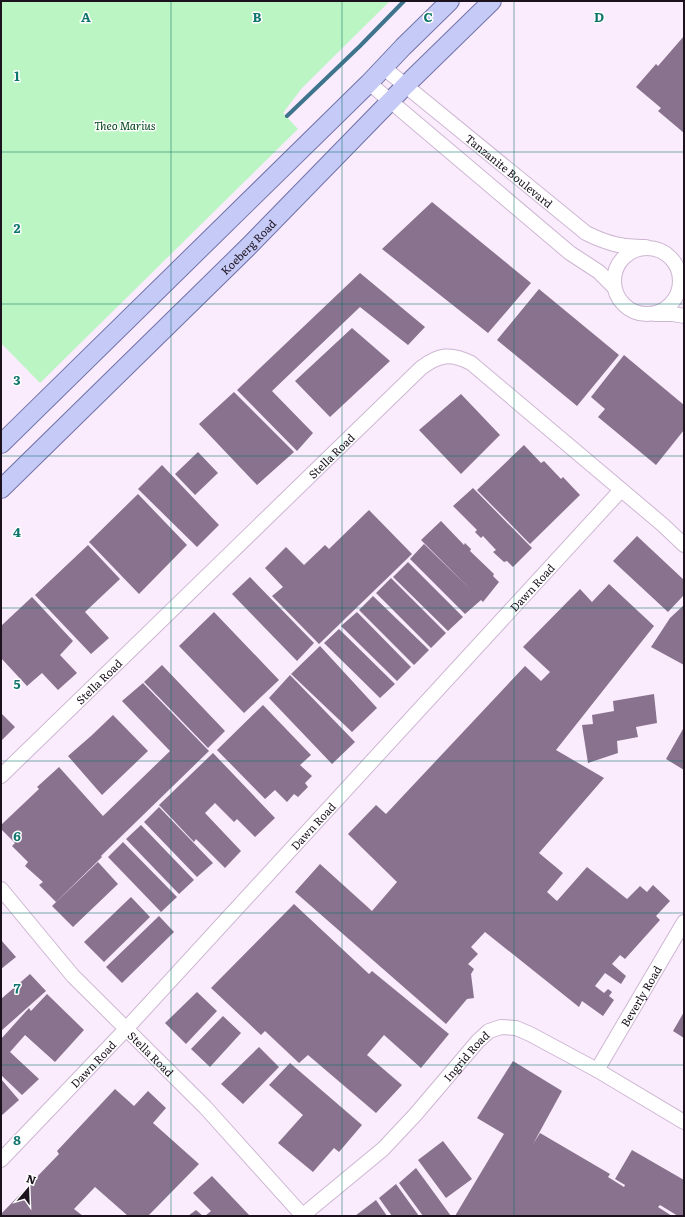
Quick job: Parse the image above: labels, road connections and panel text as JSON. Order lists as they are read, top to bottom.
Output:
{
  "streets": {
    "main road": ["Koeberg Road"],
    "street": [
      "Tanzanite Boulevard",
      "Stella Road",
      "Dawn Road",
      "Beverly Road",
      "Ingrid Road"
    ]
  },
  "crossings": [
    ["Tanzanite Boulevard", "Koeberg Road"],
    ["Stella Road", "Dawn Road"],
    ["Stella Road", "Ingrid Road"],
    ["Beverly Road", "Ingrid Road"]
  ],
  "parks": ["Theo Marius"],
  "north": "top",
  "grid": {
    "columns": [
      "A",
      "B",
      "C",
      "D"
    ],
    "rows": [
      "1",
      "2",
      "3",
      "4",
      "5",
      "6",
      "7",
      "8"
    ]
  }
}
